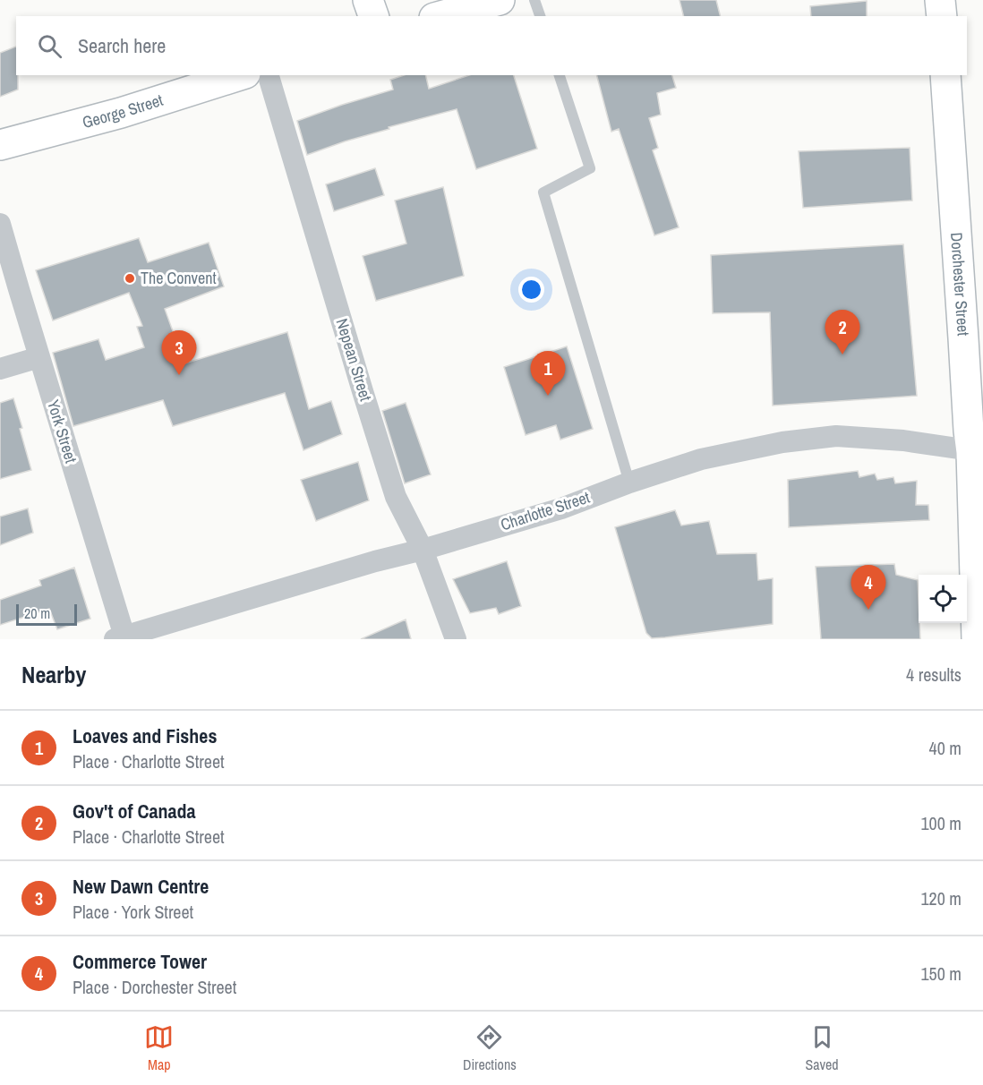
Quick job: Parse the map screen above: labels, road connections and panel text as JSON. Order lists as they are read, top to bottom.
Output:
{
  "streets": {
    "street": [
      "George Street",
      "Dorchester Street",
      "Nepean Street",
      "York Street",
      "Charlotte Street"
    ]
  },
  "crossings": [
    ["Dorchester Street", "Charlotte Street"],
    ["Nepean Street", "Charlotte Street"],
    ["York Street", "Charlotte Street"]
  ],
  "places": ["The Convent"],
  "scale_bar": "20 m",
  "page": {
    "search": "Search here",
    "pins": [
      "2",
      "3",
      "1",
      "4"
    ],
    "scale": "20 m",
    "heading": ["Nearby", "4 results"],
    "list": [
      {
        "mark": "1",
        "name": "Loaves and Fishes",
        "note": "Place · Charlotte Street",
        "value": "40 m"
      },
      {
        "mark": "2",
        "name": "Gov't of Canada",
        "note": "Place · Charlotte Street",
        "value": "100 m"
      },
      {
        "mark": "3",
        "name": "New Dawn Centre",
        "note": "Place · York Street",
        "value": "120 m"
      },
      {
        "mark": "4",
        "name": "Commerce Tower",
        "note": "Place · Dorchester Street",
        "value": "150 m"
      }
    ],
    "nav": ["Map", "Directions", "Saved"]
  }
}
